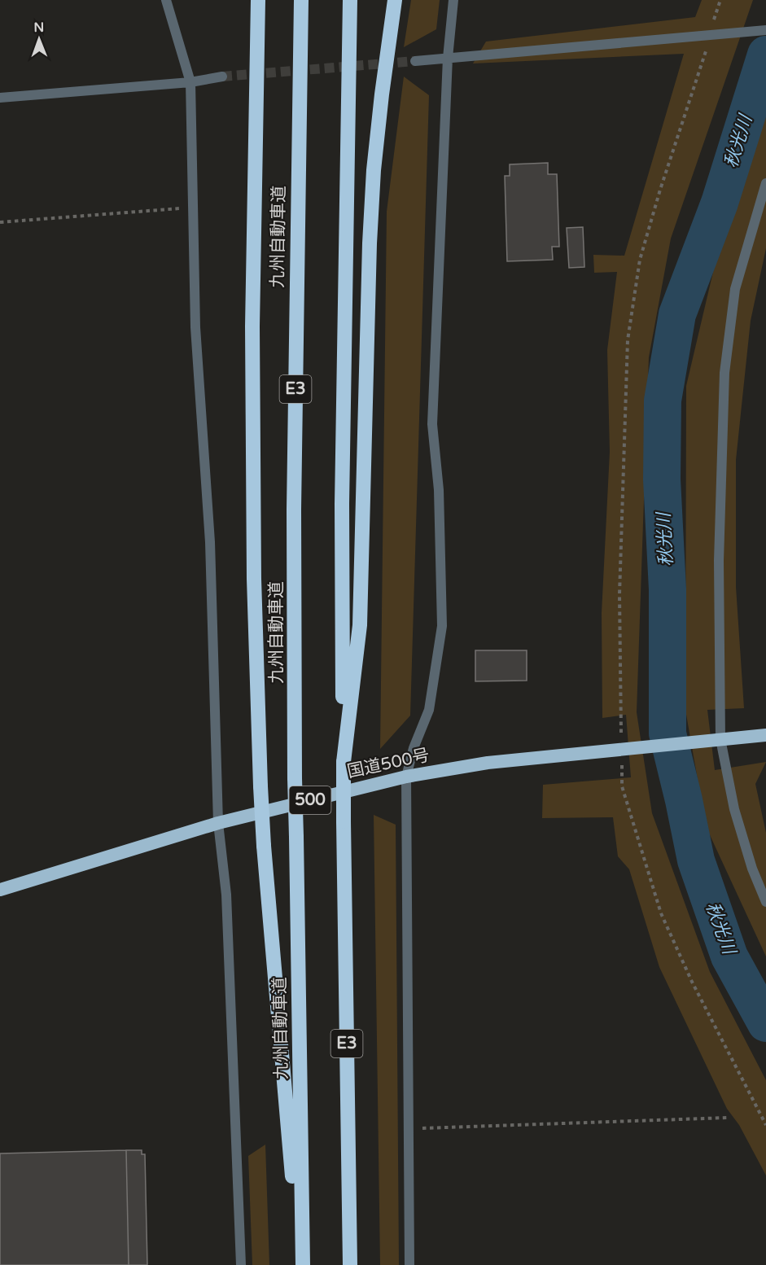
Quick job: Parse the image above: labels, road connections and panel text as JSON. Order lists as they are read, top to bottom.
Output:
{
  "streets": {
    "highway": [
      "九州自動車道",
      "E3",
      "国道500号",
      "500"
    ]
  },
  "water": ["秋光川"],
  "north": "top"
}
